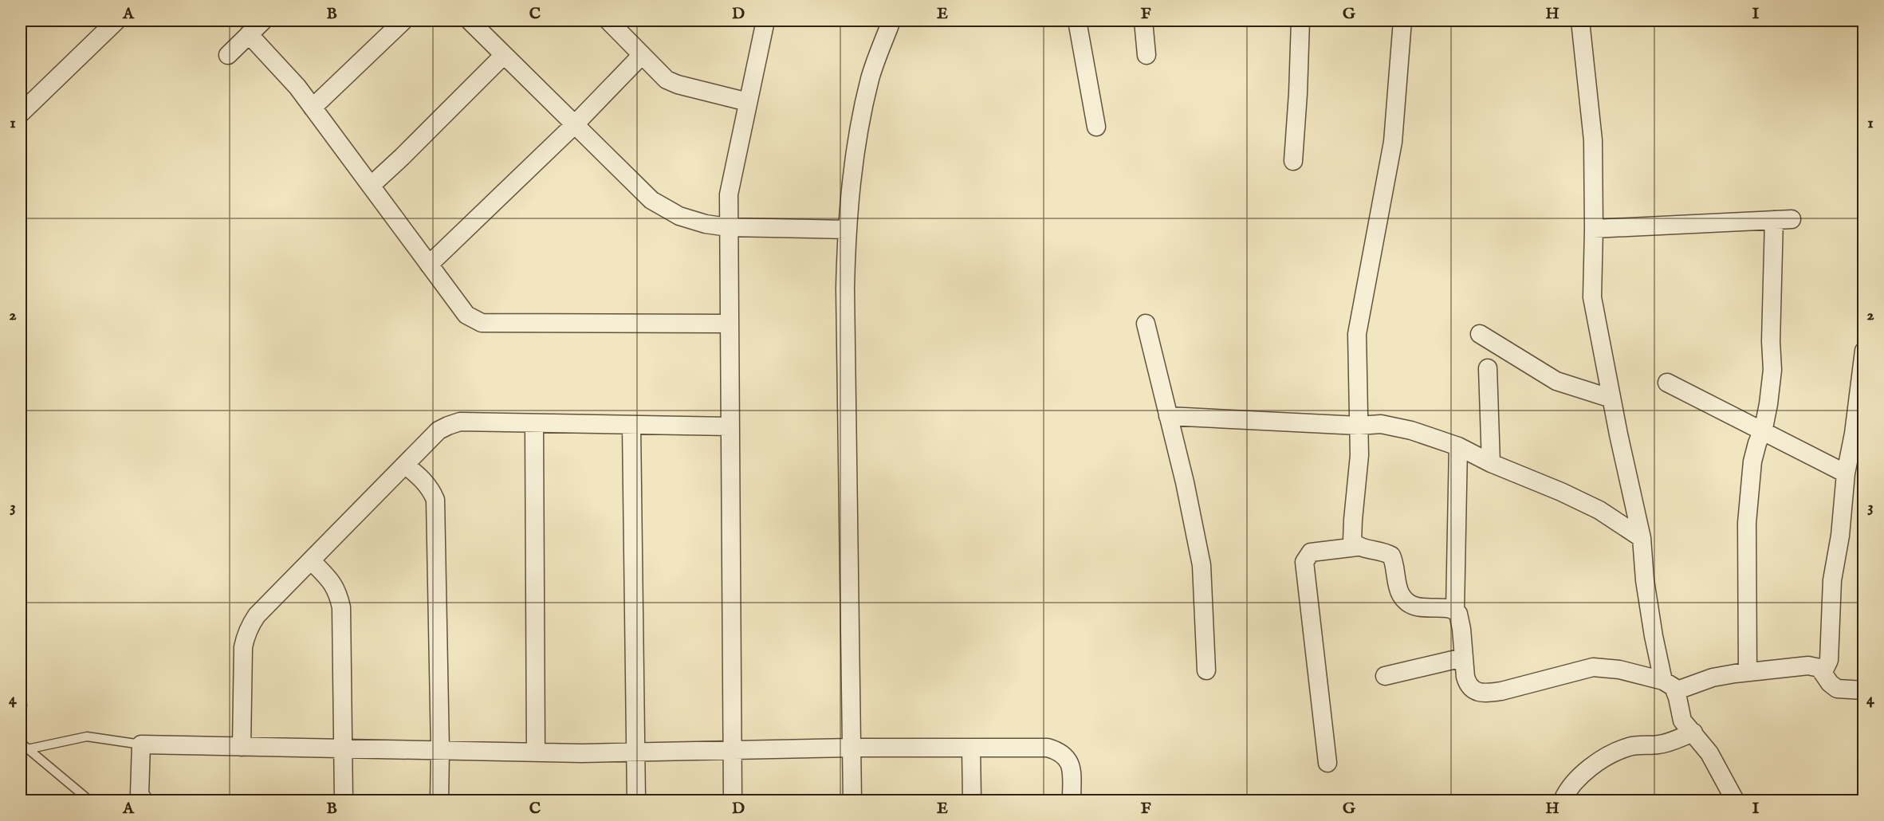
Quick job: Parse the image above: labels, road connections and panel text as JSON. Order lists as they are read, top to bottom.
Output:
{
  "grid": {
    "columns": [
      "A",
      "B",
      "C",
      "D",
      "E",
      "F",
      "G",
      "H",
      "I"
    ],
    "rows": [
      "1",
      "2",
      "3",
      "4"
    ]
  }
}
